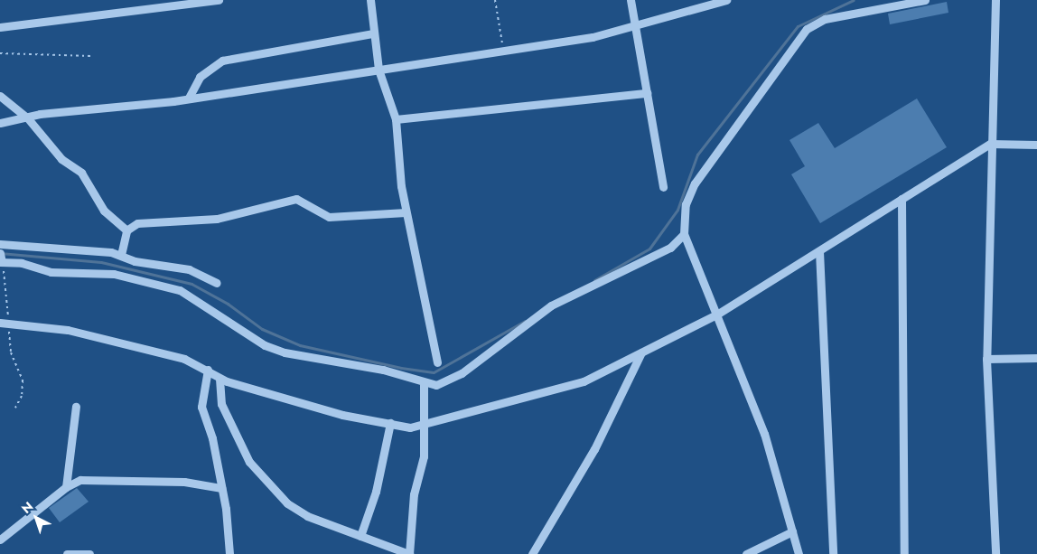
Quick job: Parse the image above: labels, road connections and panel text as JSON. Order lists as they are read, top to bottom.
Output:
{
  "north": "top left"
}
